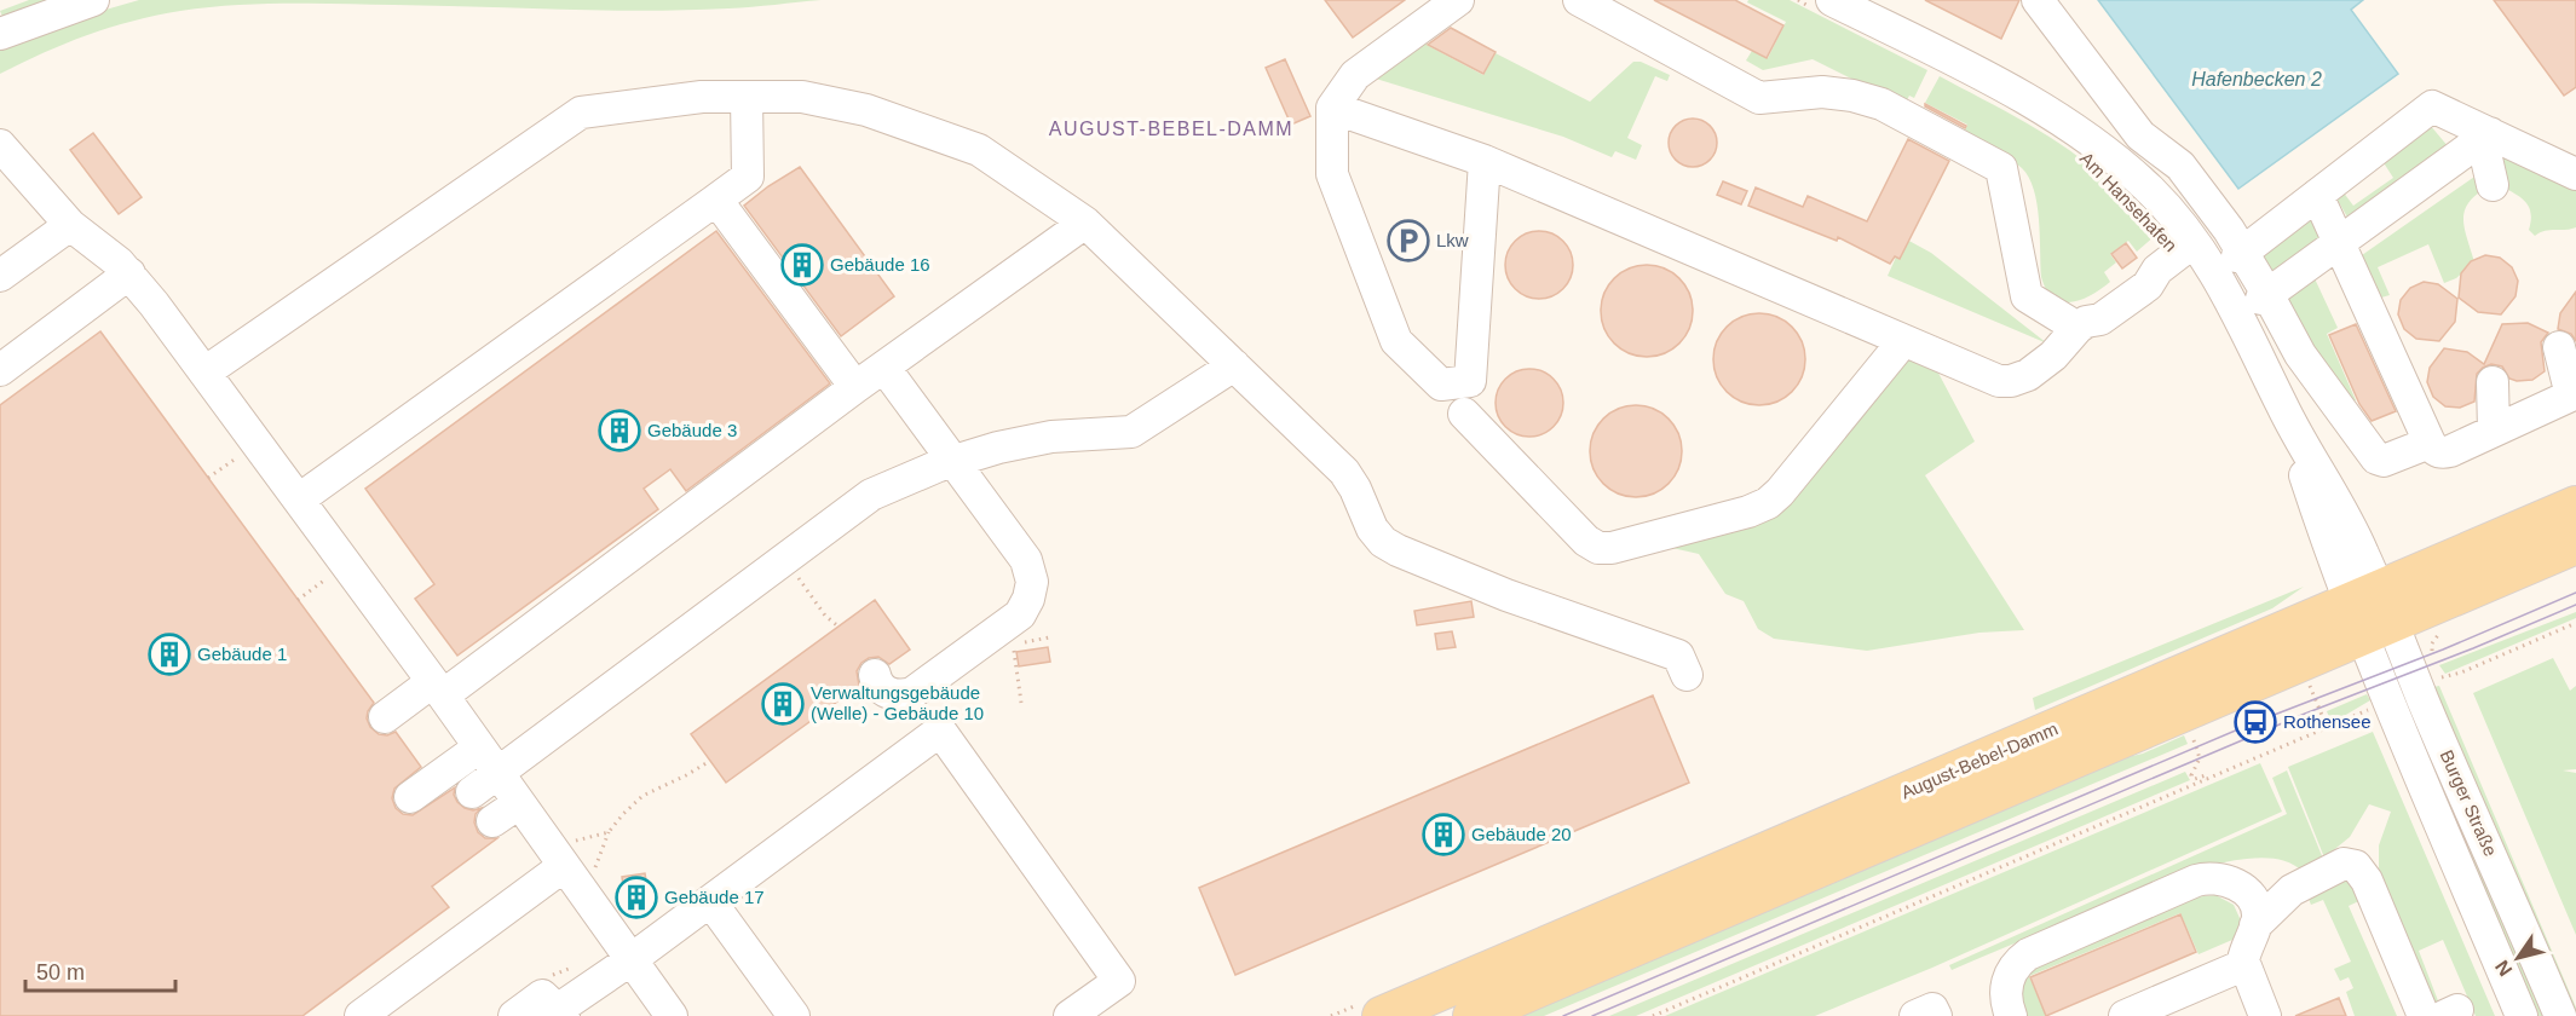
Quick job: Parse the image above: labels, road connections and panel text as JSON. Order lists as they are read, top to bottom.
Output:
{
  "streets": {
    "main road": ["August-Bebel-Damm"],
    "street": ["Am Hansehafen", "Burger Straße"]
  },
  "crossings": [
    ["Am Hansehafen", "August-Bebel-Damm"],
    ["Am Hansehafen", "Burger Straße"],
    ["August-Bebel-Damm", "Burger Straße"]
  ],
  "districts": ["AUGUST-BEBEL-DAMM"],
  "water": ["Hafenbecken 2"],
  "places": {
    "parking": ["Lkw"],
    "building": [
      "Gebäude 16",
      "Gebäude 3",
      "Gebäude 1",
      "Verwaltungsgebäude (Welle) - Gebäude 10",
      "Gebäude 20",
      "Gebäude 17"
    ],
    "bus stop": ["Rothensee"]
  },
  "scale_bar": "50 m",
  "north": "bottom left"
}
